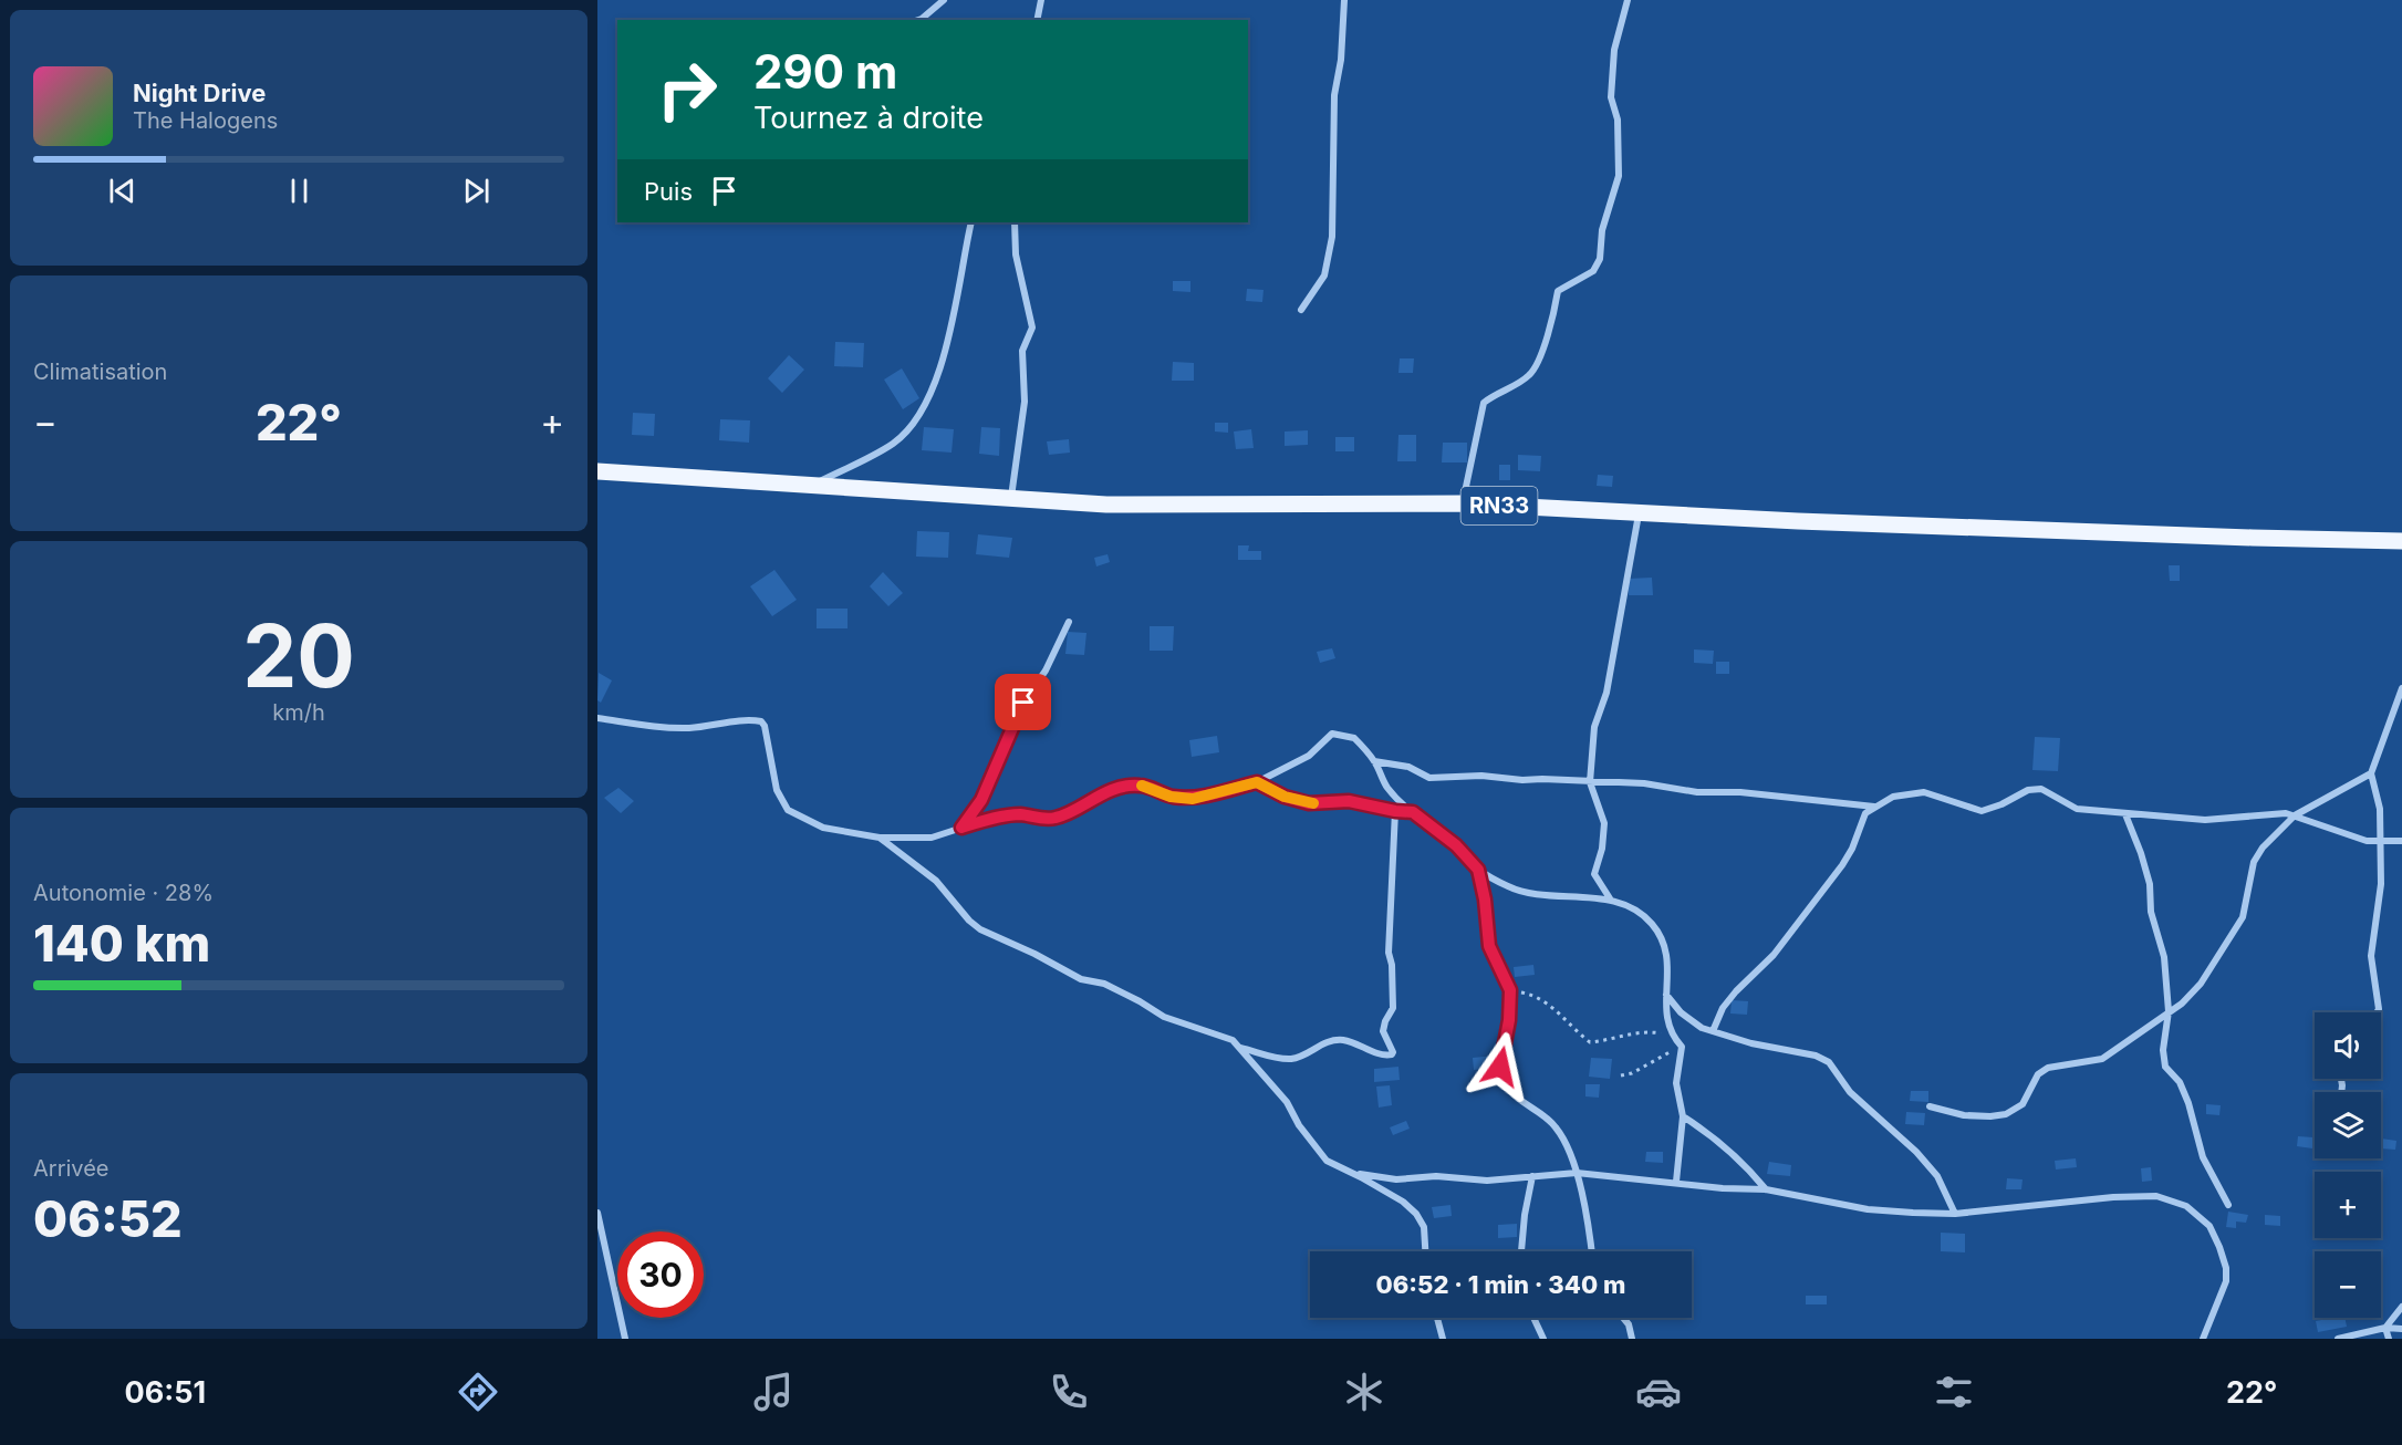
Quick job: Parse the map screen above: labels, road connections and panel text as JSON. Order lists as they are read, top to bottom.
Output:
{
  "streets": {
    "main road": ["RN33"]
  },
  "page": {
    "turn": ["290 m", "Tournez à droite"],
    "song": ["Night Drive", "The Halogens"],
    "then": "Puis",
    "tile": [
      "Climatisation",
      ["20", "km/h"],
      ["Autonomie · 28%", "140 km"],
      ["Arrivée", "06:52"]
    ],
    "heat": ["−", "22°", "+"],
    "map_buttons": ["+", "−"],
    "limit": "30",
    "trip": "06:52 · 1 min · 340 m",
    "tabs": ["06:51", "22°"]
  }
}
